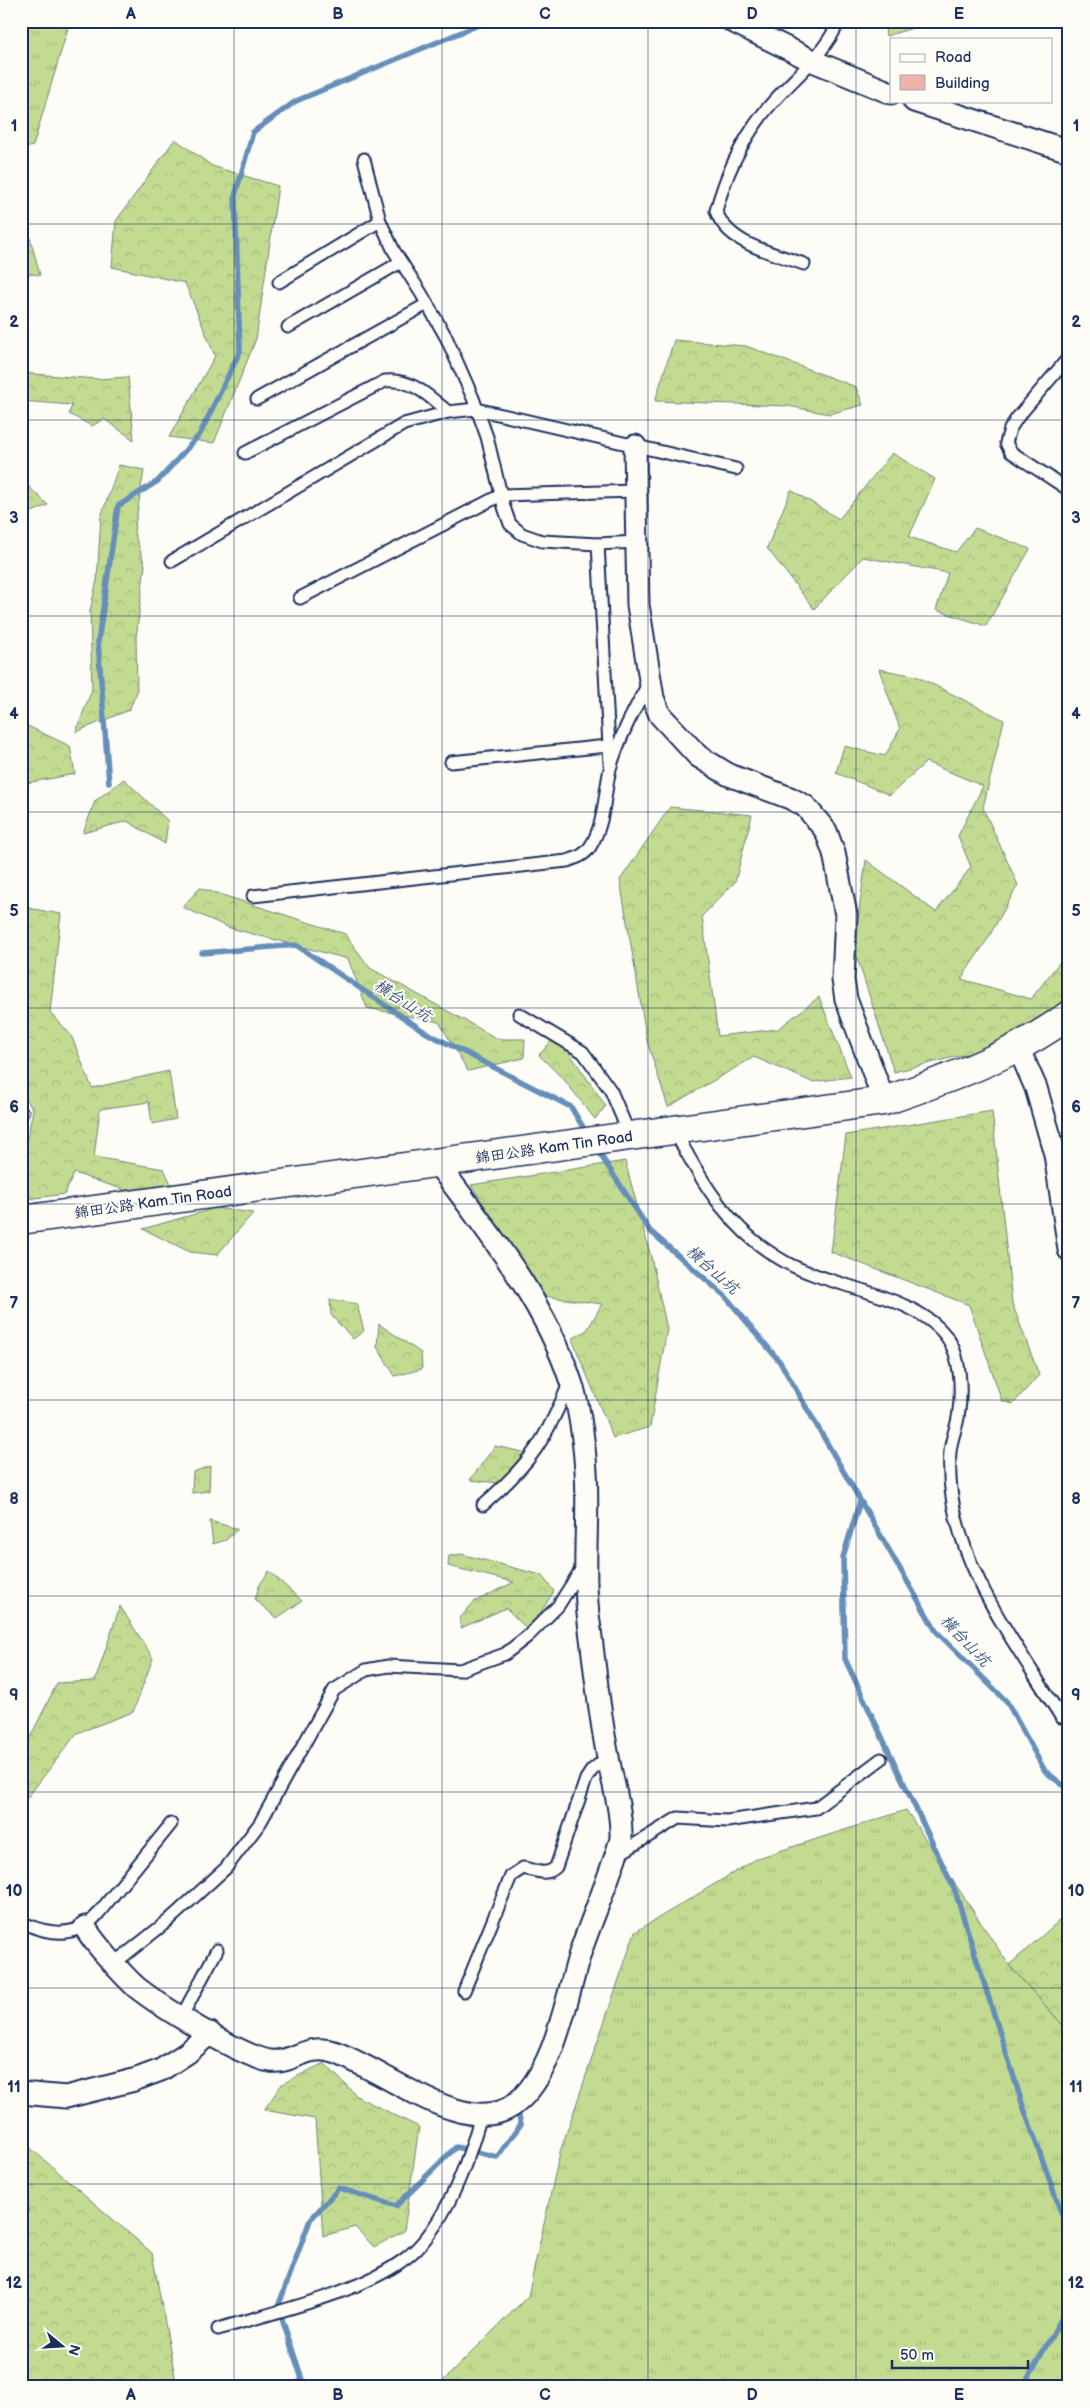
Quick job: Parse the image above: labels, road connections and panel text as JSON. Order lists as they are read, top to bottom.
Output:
{
  "streets": {
    "main road": ["錦田公路 Kam Tin Road"]
  },
  "water": ["橫台山坑"],
  "legend": ["Road", "Building"],
  "scale_bar": "50 m",
  "north": "right",
  "grid": {
    "columns": [
      "A",
      "B",
      "C",
      "D",
      "E"
    ],
    "rows": [
      "1",
      "2",
      "3",
      "4",
      "5",
      "6",
      "7",
      "8",
      "9",
      "10",
      "11",
      "12"
    ]
  }
}
